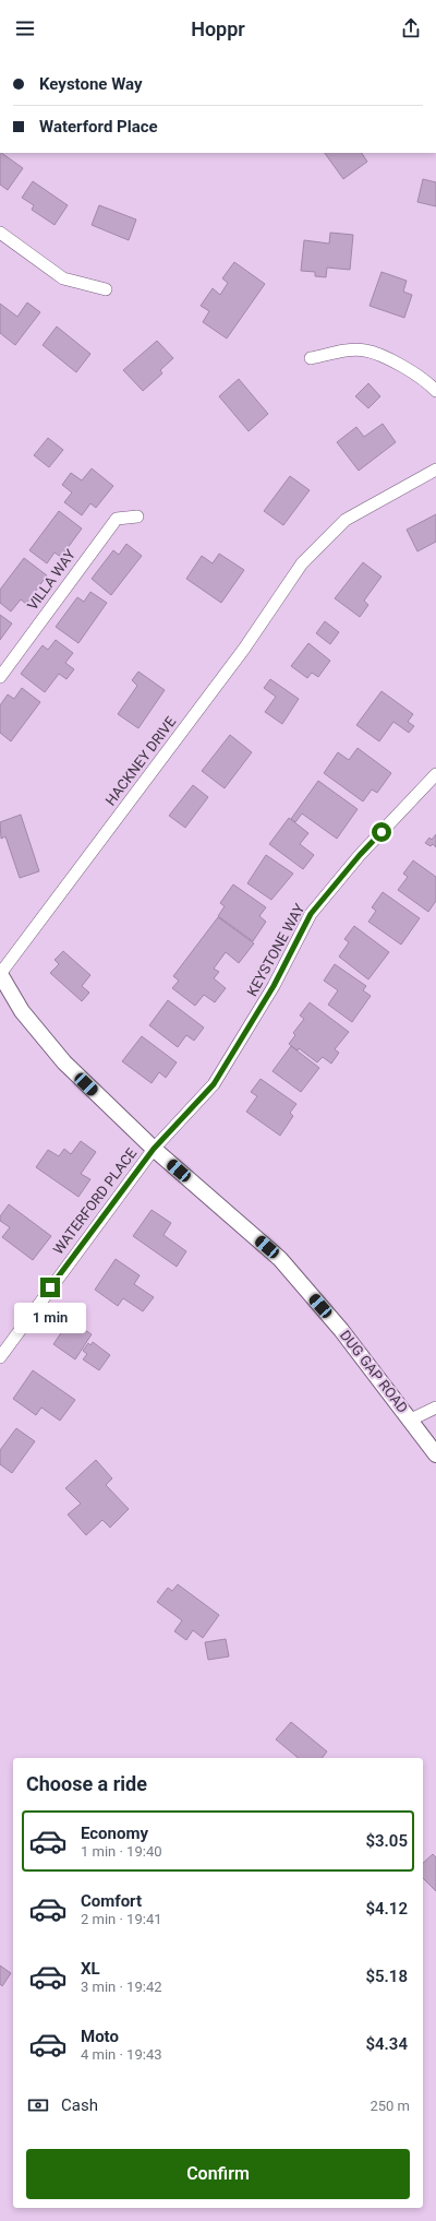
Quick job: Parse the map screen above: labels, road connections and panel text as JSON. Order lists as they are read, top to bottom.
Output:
{
  "streets": {
    "street": [
      "VILLA WAY",
      "HACKNEY DRIVE",
      "KEYSTONE WAY",
      "WATERFORD PLACE",
      "DUG GAP ROAD"
    ]
  },
  "crossings": [
    ["HACKNEY DRIVE", "DUG GAP ROAD"],
    ["KEYSTONE WAY", "WATERFORD PLACE"],
    ["KEYSTONE WAY", "DUG GAP ROAD"],
    ["WATERFORD PLACE", "DUG GAP ROAD"]
  ],
  "page": {
    "header": "Hoppr",
    "banner": ["Keystone Way", "Waterford Place"],
    "bubble": "1 min",
    "heading": "Choose a ride",
    "list": [
      {
        "name": "Economy",
        "note": "1 min · 19:40",
        "value": "$3.05"
      },
      {
        "name": "Comfort",
        "note": "2 min · 19:41",
        "value": "$4.12"
      },
      {
        "name": "XL",
        "note": "3 min · 19:42",
        "value": "$5.18"
      },
      {
        "name": "Moto",
        "note": "4 min · 19:43",
        "value": "$4.34"
      }
    ],
    "pay": ["Cash", "250 m"],
    "buttons": "Confirm"
  }
}
